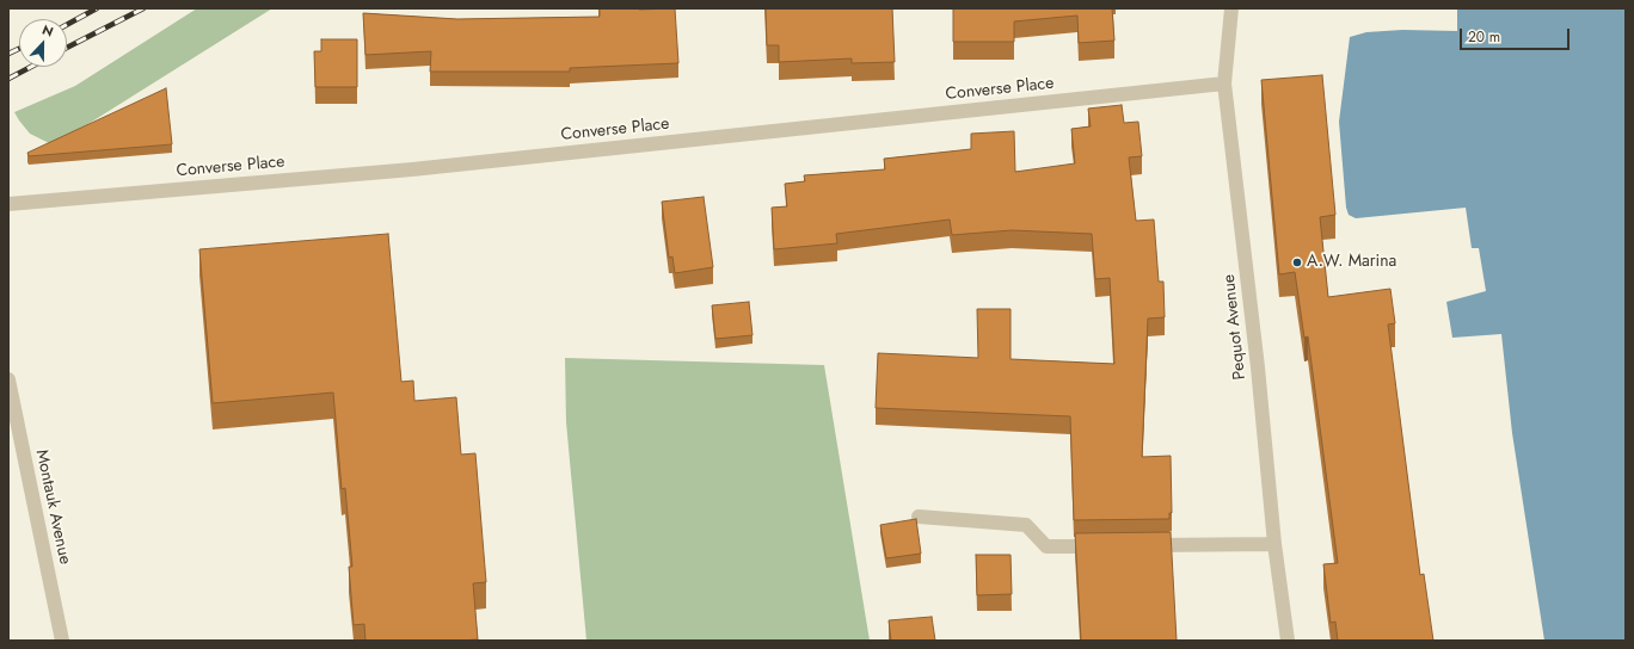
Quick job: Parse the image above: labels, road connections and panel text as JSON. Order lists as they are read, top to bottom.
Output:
{
  "streets": {
    "street": ["Converse Place", "Pequot Avenue", "Montauk Avenue"]
  },
  "crossings": [
    ["Converse Place", "Pequot Avenue"]
  ],
  "places": ["A.W. Marina"],
  "scale_bar": "20 m",
  "north": "top"
}
